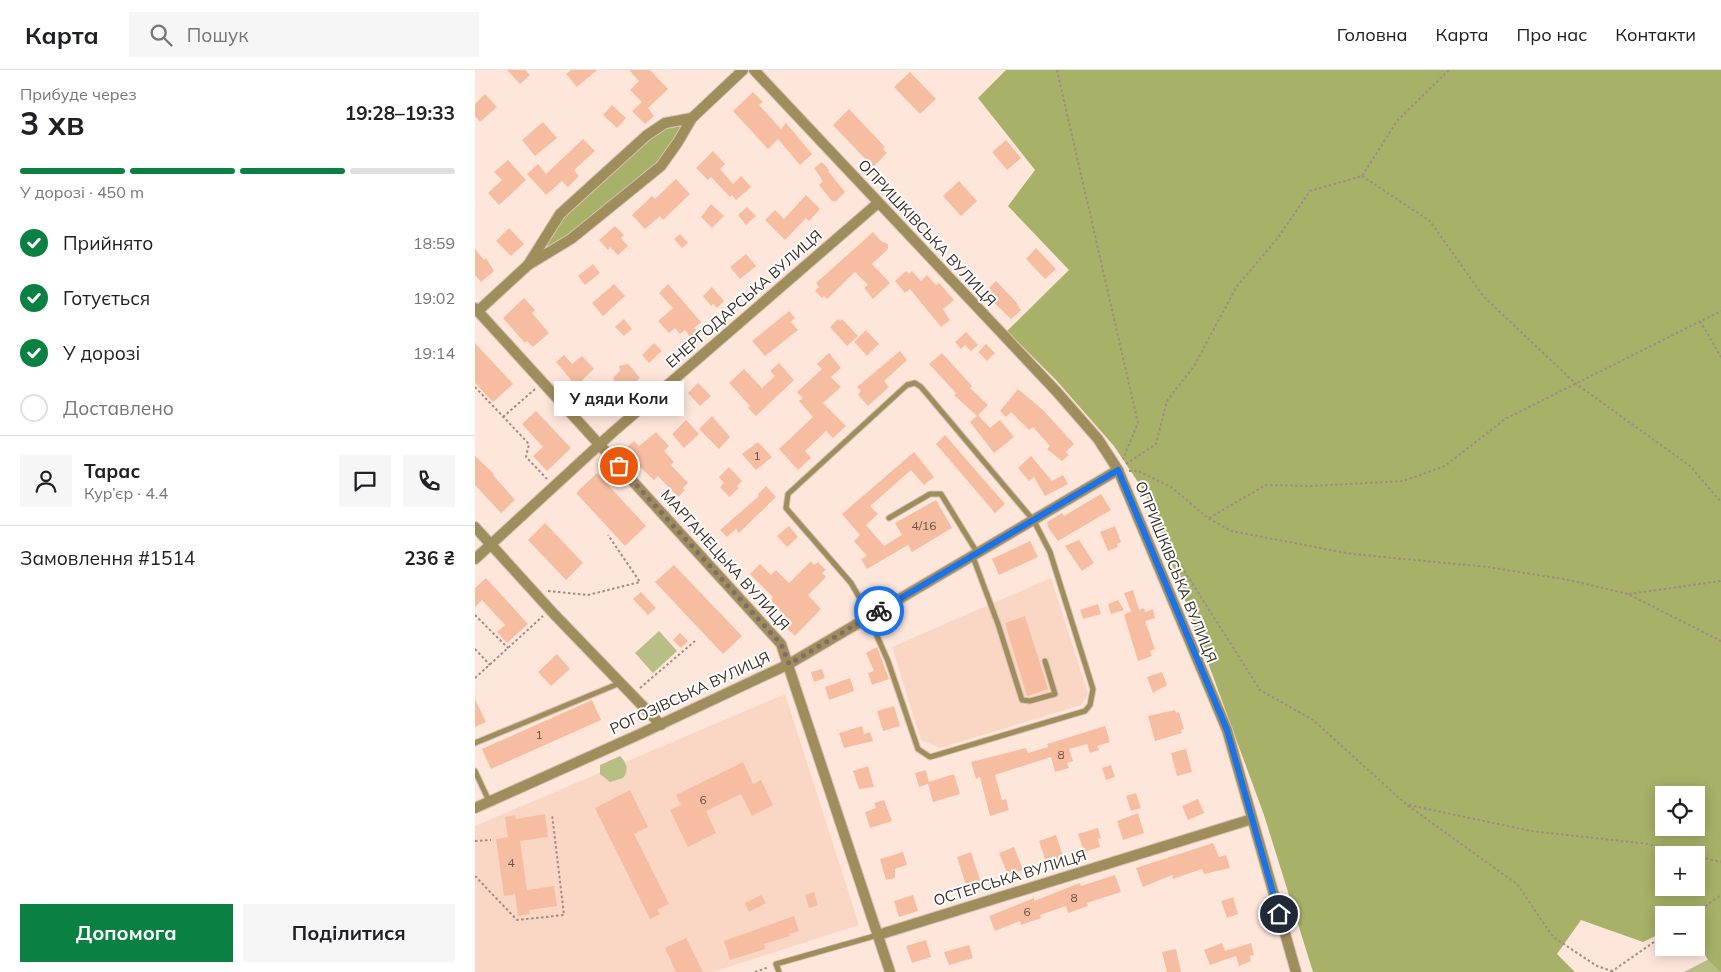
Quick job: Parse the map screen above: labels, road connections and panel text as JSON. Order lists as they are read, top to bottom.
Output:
{
  "streets": {
    "street": [
      "ОПРИШКІВСЬКА ВУЛИЦЯ",
      "ЕНЕРГОДАРСЬКА ВУЛИЦЯ",
      "МАРГАНЕЦЬКА ВУЛИЦЯ",
      "РОГОЗІВСЬКА ВУЛИЦЯ",
      "ОСТЕРСЬКА ВУЛИЦЯ"
    ]
  },
  "crossings": [
    ["ОПРИШКІВСЬКА ВУЛИЦЯ", "ЕНЕРГОДАРСЬКА ВУЛИЦЯ"],
    ["ОПРИШКІВСЬКА ВУЛИЦЯ", "РОГОЗІВСЬКА ВУЛИЦЯ"],
    ["ОПРИШКІВСЬКА ВУЛИЦЯ", "ОСТЕРСЬКА ВУЛИЦЯ"],
    ["ЕНЕРГОДАРСЬКА ВУЛИЦЯ", "МАРГАНЕЦЬКА ВУЛИЦЯ"],
    ["МАРГАНЕЦЬКА ВУЛИЦЯ", "РОГОЗІВСЬКА ВУЛИЦЯ"],
    ["МАРГАНЕЦЬКА ВУЛИЦЯ", "ОСТЕРСЬКА ВУЛИЦЯ"]
  ],
  "places": ["У дяди Коли"],
  "house_numbers": [
    "1",
    "4/16",
    "1",
    "8",
    "6",
    "4",
    "8",
    "6"
  ],
  "page": {
    "header": "Карта",
    "search": "Пошук",
    "nav": [
      "Головна",
      "Карта",
      "Про нас",
      "Контакти"
    ],
    "heading": ["3 хв", "Прибуде через", "19:28–19:33"],
    "panel": [
      "Тарас",
      "Кур’єр · 4.4",
      "Замовлення #1514",
      "236 ₴"
    ],
    "bar": "У дорозі · 450 m",
    "list": [
      ["Прийнято", "18:59"],
      ["Готується", "19:02"],
      ["У дорозі", "19:14"],
      "Доставлено"
    ],
    "bubble": "У дяди Коли",
    "map_buttons": ["+", "−"],
    "buttons": ["Допомога", "Поділитися"]
  }
}
